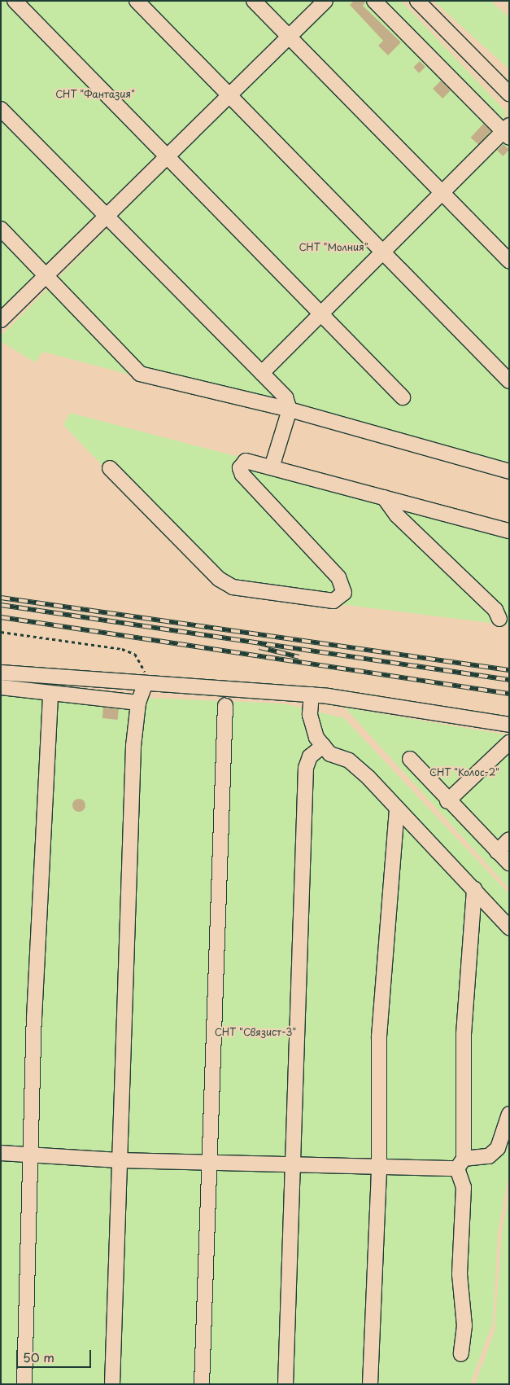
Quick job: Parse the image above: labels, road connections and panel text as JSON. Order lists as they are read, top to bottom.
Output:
{
  "parks": [
    "СНТ \"Фантазия\"",
    "СНТ \"Молния\"",
    "СНТ \"Колос-2\"",
    "СНТ \"Связист-3\""
  ],
  "scale_bar": "50 m"
}
